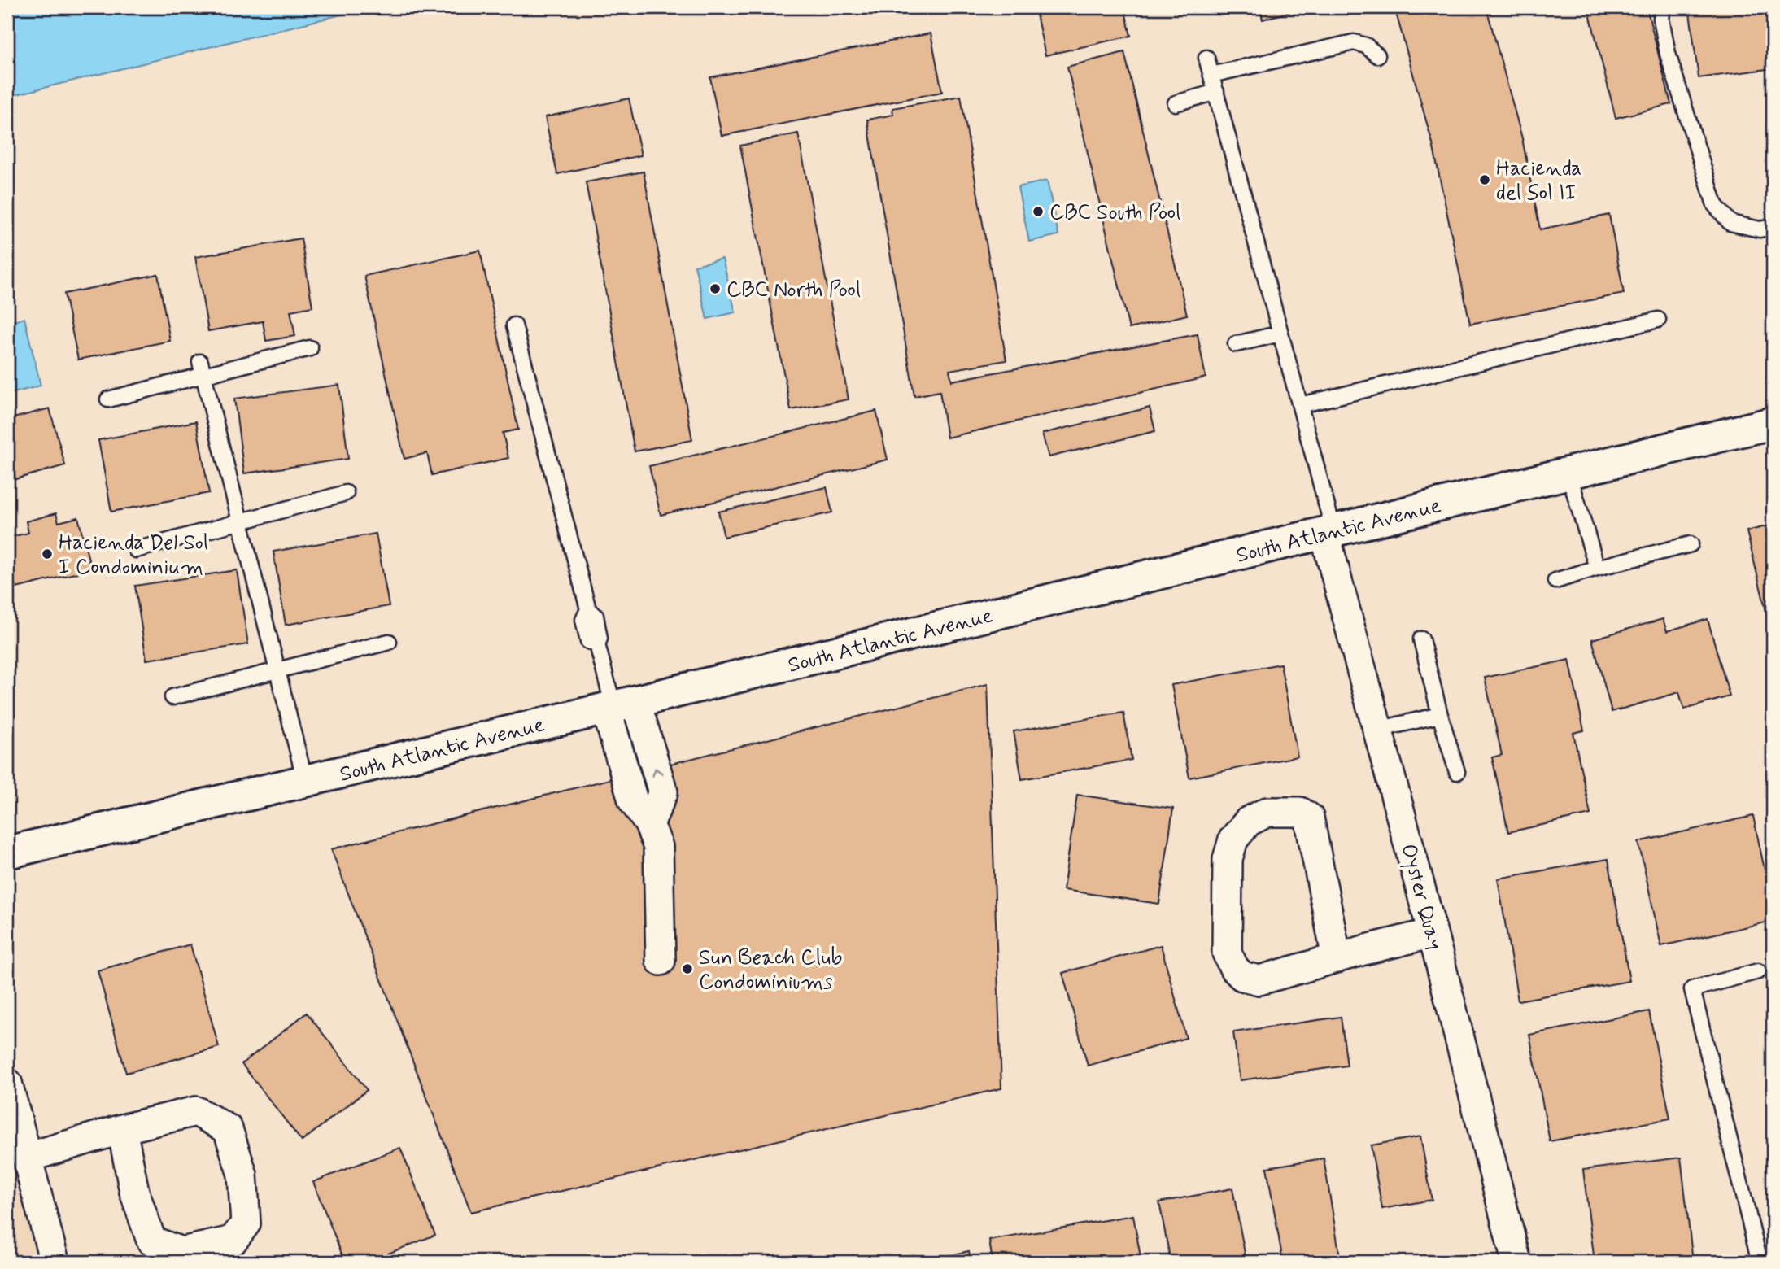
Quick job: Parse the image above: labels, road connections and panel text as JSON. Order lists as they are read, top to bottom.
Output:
{
  "streets": {
    "street": ["South Atlantic Avenue", "Oyster Quay"]
  },
  "crossings": [
    ["South Atlantic Avenue", "Oyster Quay"]
  ],
  "places": [
    "Hacienda del Sol II",
    "CBC South Pool",
    "CBC North Pool",
    "Hacienda Del Sol I Condominium",
    "Sun Beach Club Condominiums"
  ]
}
